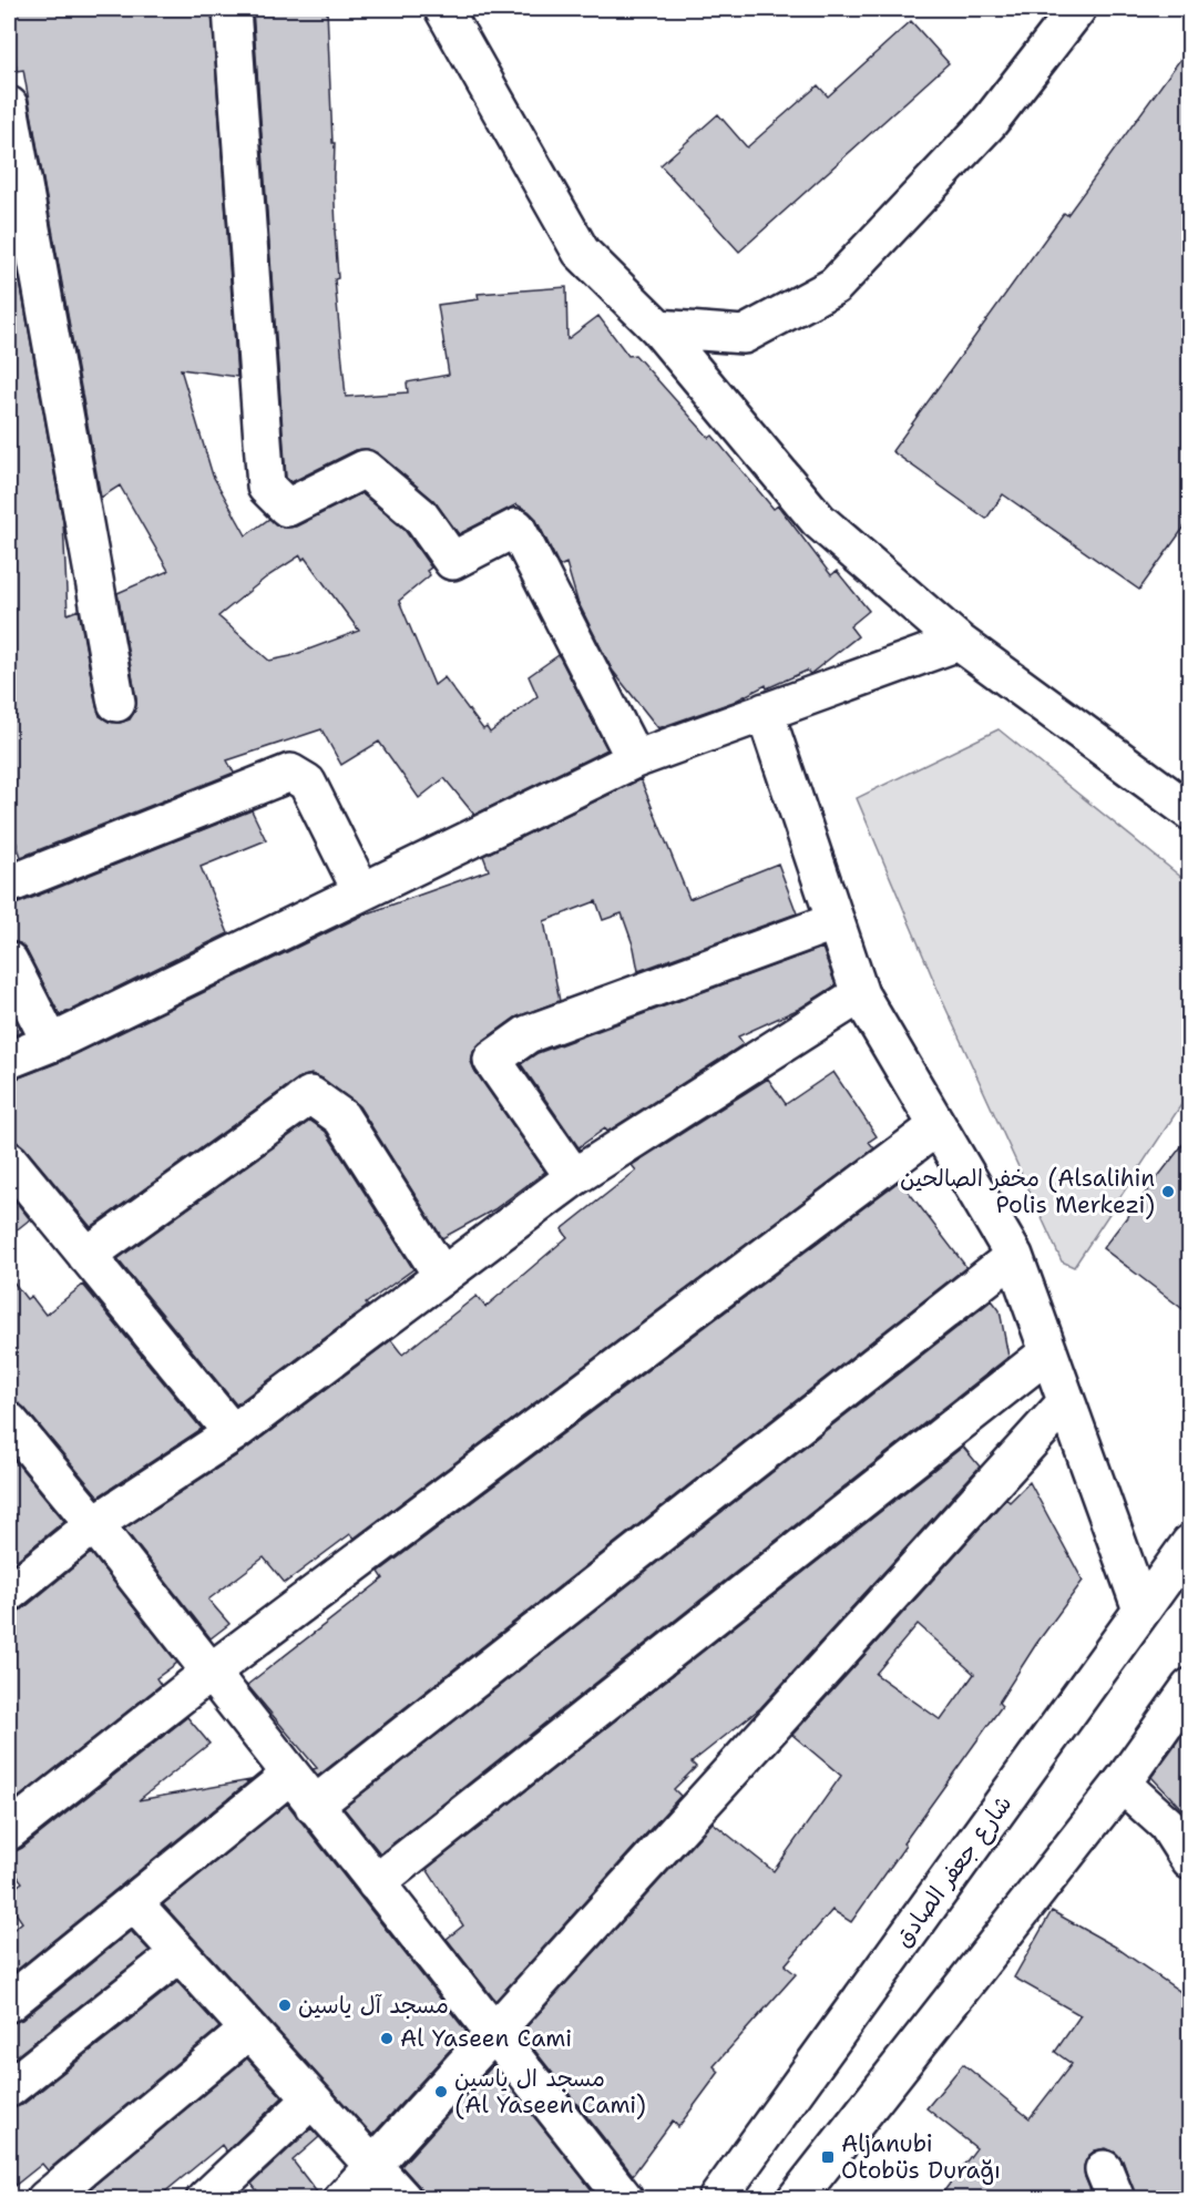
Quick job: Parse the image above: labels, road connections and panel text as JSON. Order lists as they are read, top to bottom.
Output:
{
  "streets": {
    "street": ["شارع جعفر الصادق"]
  },
  "places": {
    "other": [
      "مخفر الصالحين (Alsalihin Polis Merkezi)",
      "مسجد آل ياسين",
      "Al Yaseen Cami",
      "مسجد ال ياسين (Al Yaseen Cami)"
    ],
    "transit": ["Aljanubi Otobüs Durağı"]
  }
}
